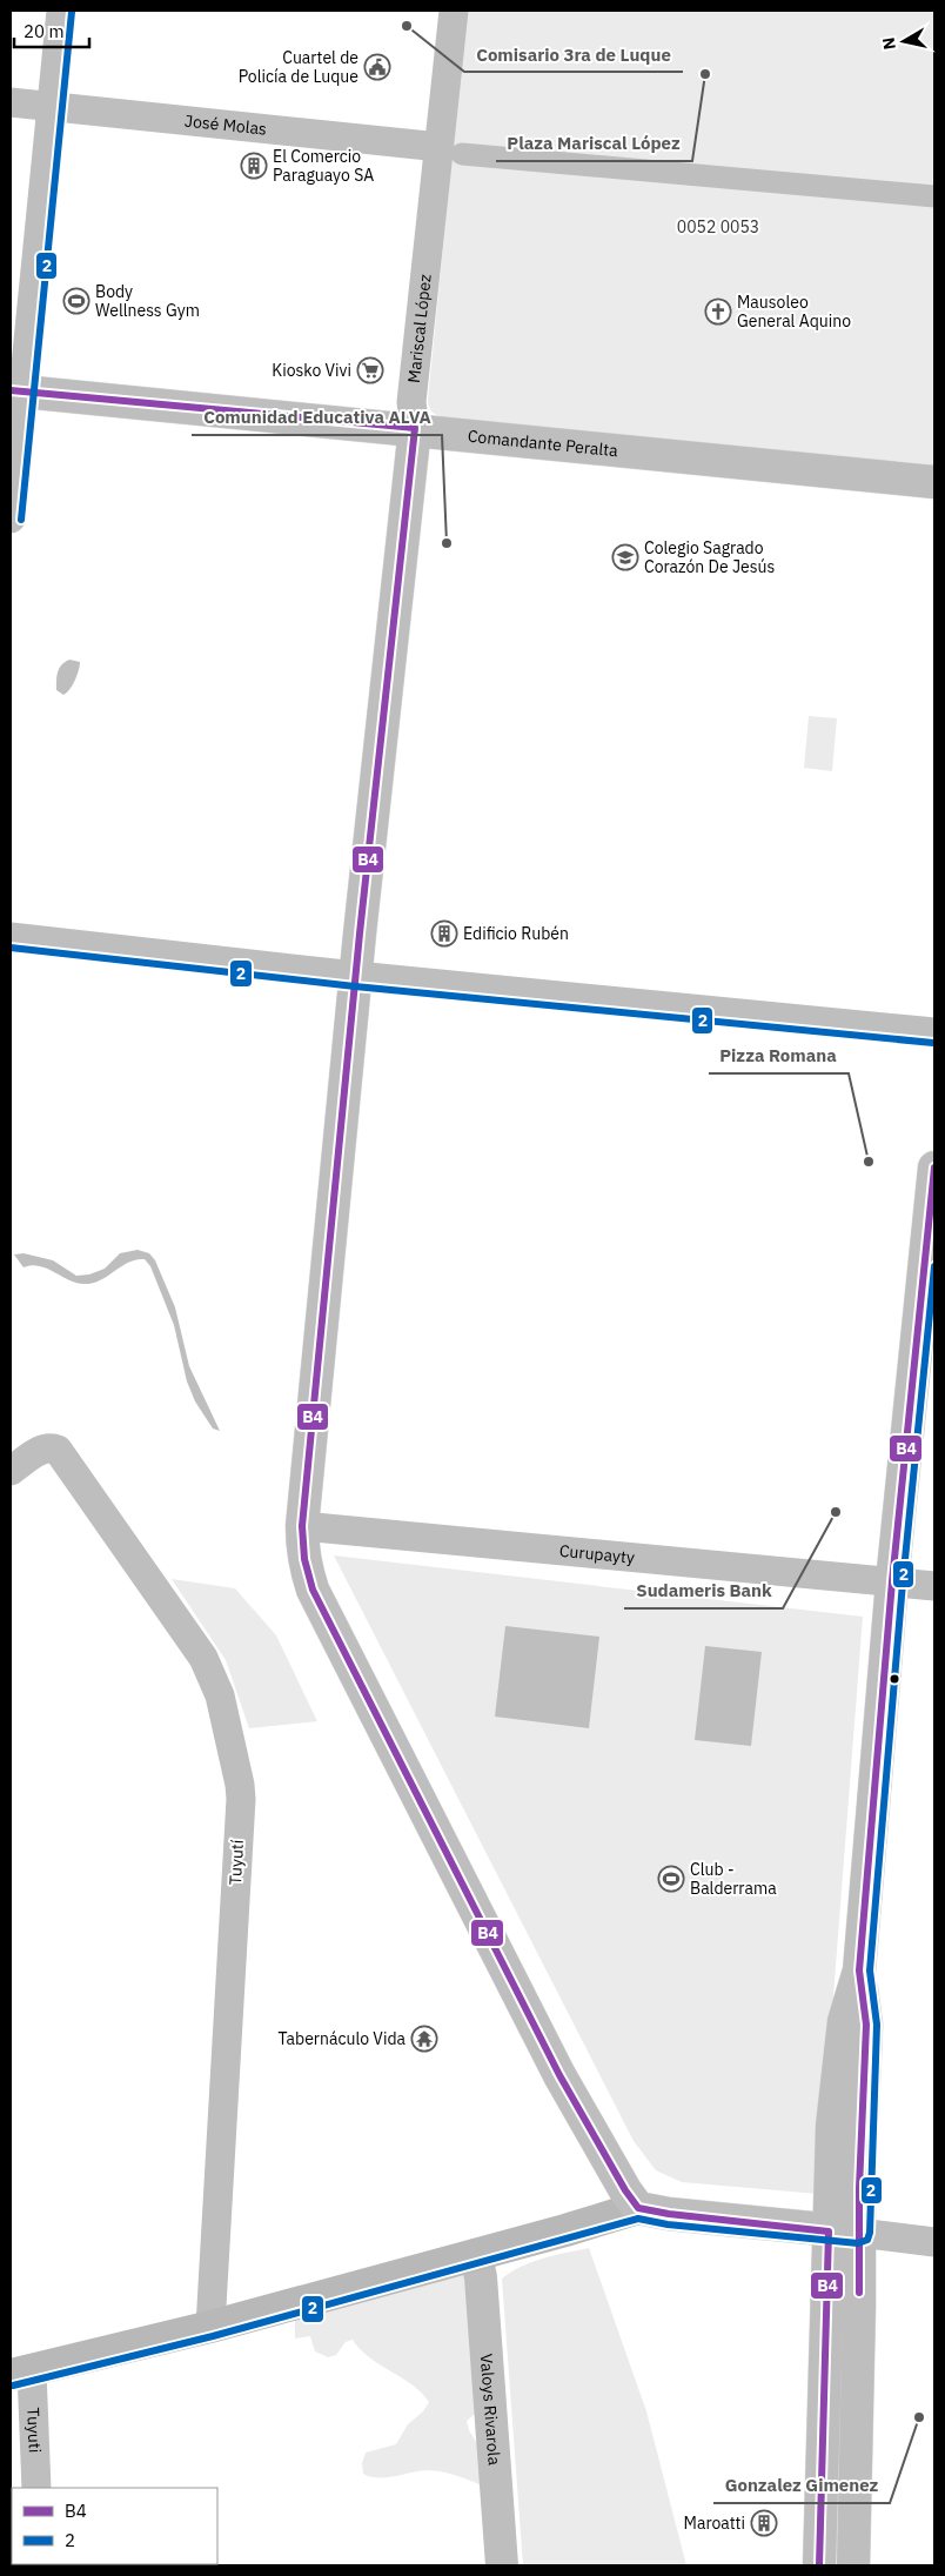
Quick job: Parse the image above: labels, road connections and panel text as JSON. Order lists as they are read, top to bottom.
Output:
{
  "streets": {
    "main road": ["Mariscal López", "Comandante Peralta", "Valoys Rivarola"],
    "street": [
      "José Molas",
      "Curupayty",
      "Tuyutí",
      "Tuyuti"
    ]
  },
  "crossings": [
    ["José Molas", "Mariscal López"],
    ["Mariscal López", "Comandante Peralta"],
    ["Mariscal López", "Curupayty"]
  ],
  "parks": ["0052 0053"],
  "places": {
    "other": [
      "Comisario 3ra de Luque",
      "Plaza Mariscal López",
      "Comunidad Educativa ALVA",
      "Pizza Romana",
      "Sudameris Bank",
      "Gonzalez Gimenez"
    ],
    "public building": ["Cuartel de Policía de Luque"],
    "building": ["El Comercio Paraguayo SA", "Edificio Rubén", "Maroatti"],
    "sports": ["Body Wellness Gym", "Club - Balderrama"],
    "church": ["Mausoleo General Aquino"],
    "supermarket": ["Kiosko Vivi"],
    "school or university": ["Colegio Sagrado Corazón De Jesús"],
    "temple": ["Tabernáculo Vida"]
  },
  "lines": ["transit line 2", "transit line B4"],
  "legend": ["B4", "2"],
  "scale_bar": "20 m",
  "north": "left"
}
